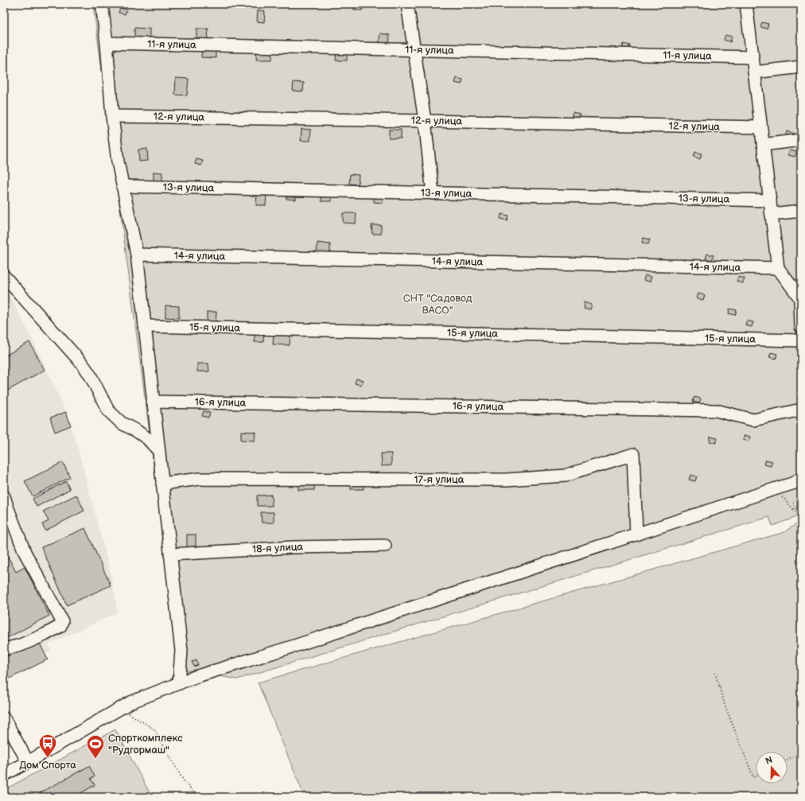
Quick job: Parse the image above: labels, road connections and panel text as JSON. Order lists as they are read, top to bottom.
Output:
{
  "streets": {
    "street": [
      "11-я улица",
      "12-я улица",
      "13-я улица",
      "14-я улица",
      "15-я улица",
      "16-я улица",
      "17-я улица",
      "18-я улица"
    ]
  },
  "parks": ["СНТ \"Садовод ВАСО\""],
  "places": {
    "bus stop": ["Дом Спорта"],
    "sports": ["Спорткомплекс \"Рудгормаш\""]
  },
  "north": "top"
}
